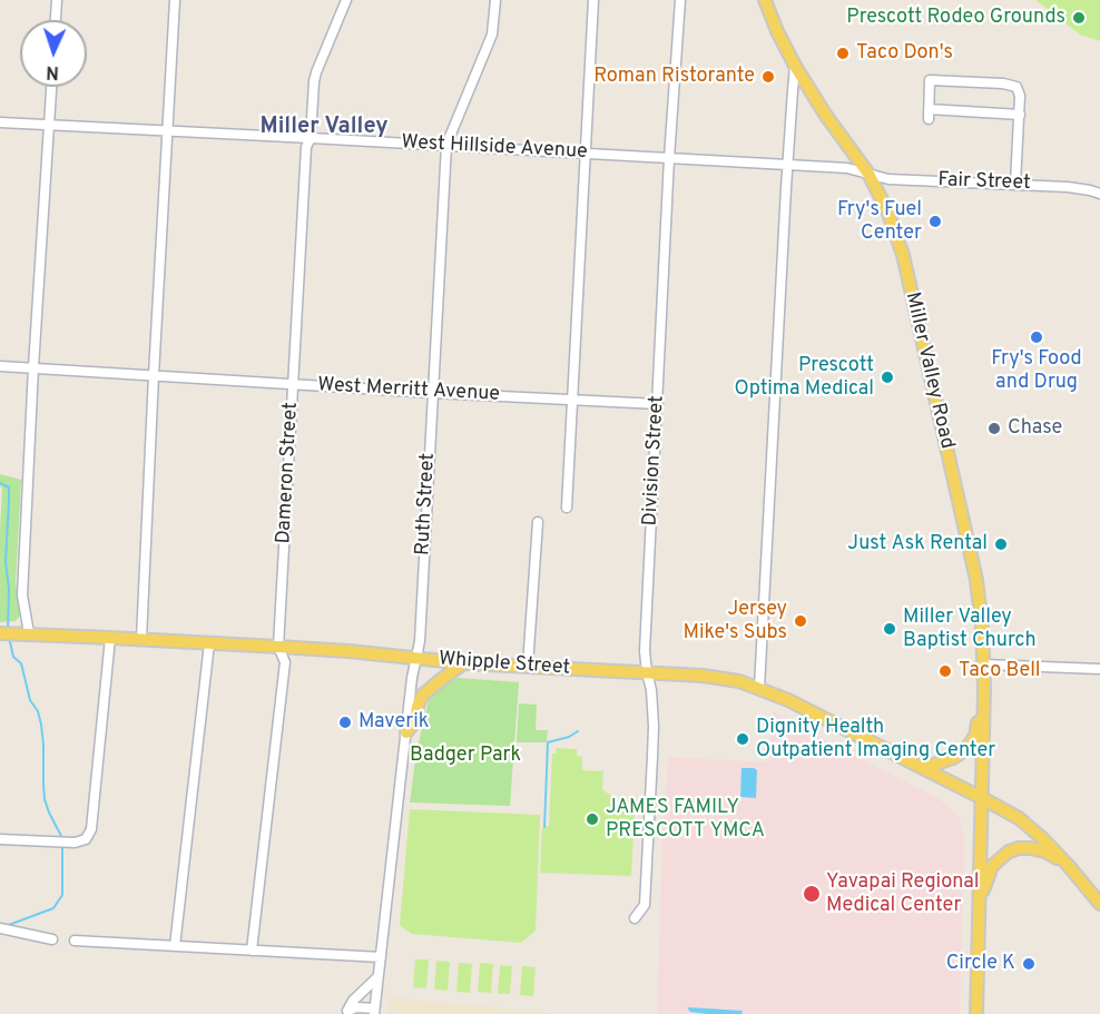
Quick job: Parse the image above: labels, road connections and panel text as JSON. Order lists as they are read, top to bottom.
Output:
{
  "streets": {
    "main road": ["Miller Valley Road", "Whipple Street"],
    "street": [
      "West Hillside Avenue",
      "Fair Street",
      "West Merritt Avenue",
      "Division Street",
      "Dameron Street",
      "Ruth Street"
    ]
  },
  "crossings": [
    ["West Hillside Avenue", "Fair Street"],
    ["West Hillside Avenue", "Miller Valley Road"],
    ["West Hillside Avenue", "Division Street"],
    ["West Hillside Avenue", "Dameron Street"],
    ["West Hillside Avenue", "Ruth Street"],
    ["Fair Street", "Miller Valley Road"],
    ["Miller Valley Road", "Whipple Street"],
    ["West Merritt Avenue", "Division Street"],
    ["West Merritt Avenue", "Dameron Street"],
    ["West Merritt Avenue", "Ruth Street"],
    ["Division Street", "Whipple Street"],
    ["Dameron Street", "Whipple Street"],
    ["Ruth Street", "Whipple Street"]
  ],
  "districts": ["Miller Valley"],
  "parks": ["Badger Park"],
  "places": [
    "Prescott Rodeo Grounds",
    "Taco Don's",
    "Roman Ristorante",
    "Fry's Fuel Center",
    "Fry's Food and Drug",
    "Prescott Optima Medical",
    "Chase",
    "Just Ask Rental",
    "Jersey Mike's Subs",
    "Miller Valley Baptist Church",
    "Taco Bell",
    "Maverik",
    "Dignity Health Outpatient Imaging Center",
    "JAMES FAMILY PRESCOTT YMCA",
    "Yavapai Regional Medical Center",
    "Circle K"
  ],
  "north": "bottom"
}
